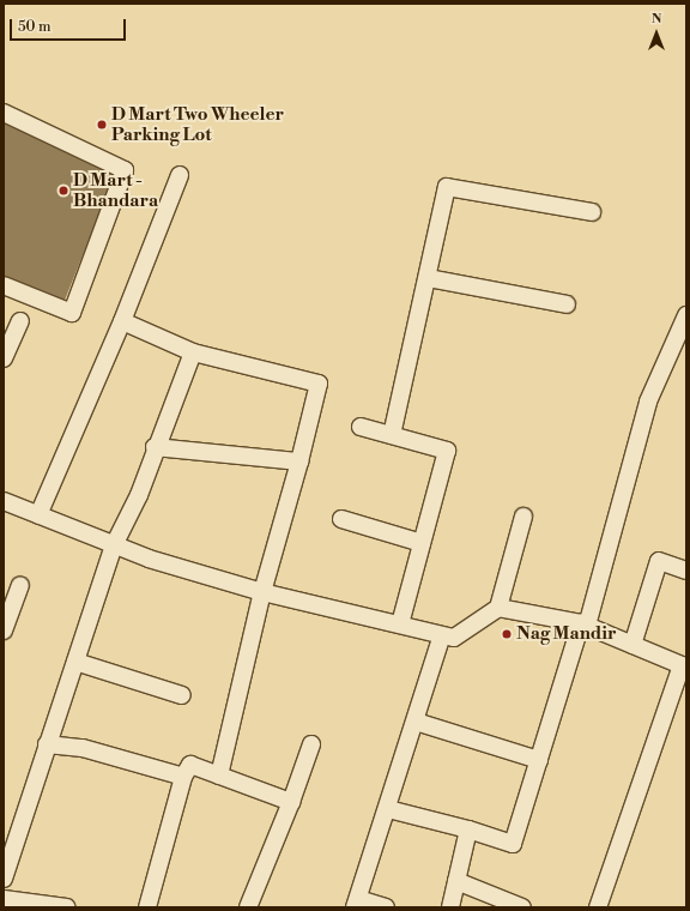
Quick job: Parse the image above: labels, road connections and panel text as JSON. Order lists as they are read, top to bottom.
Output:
{
  "places": ["D Mart Two Wheeler Parking Lot", "D Mart - Bhandara", "Nag Mandir"],
  "scale_bar": "50 m",
  "north": "top"
}
